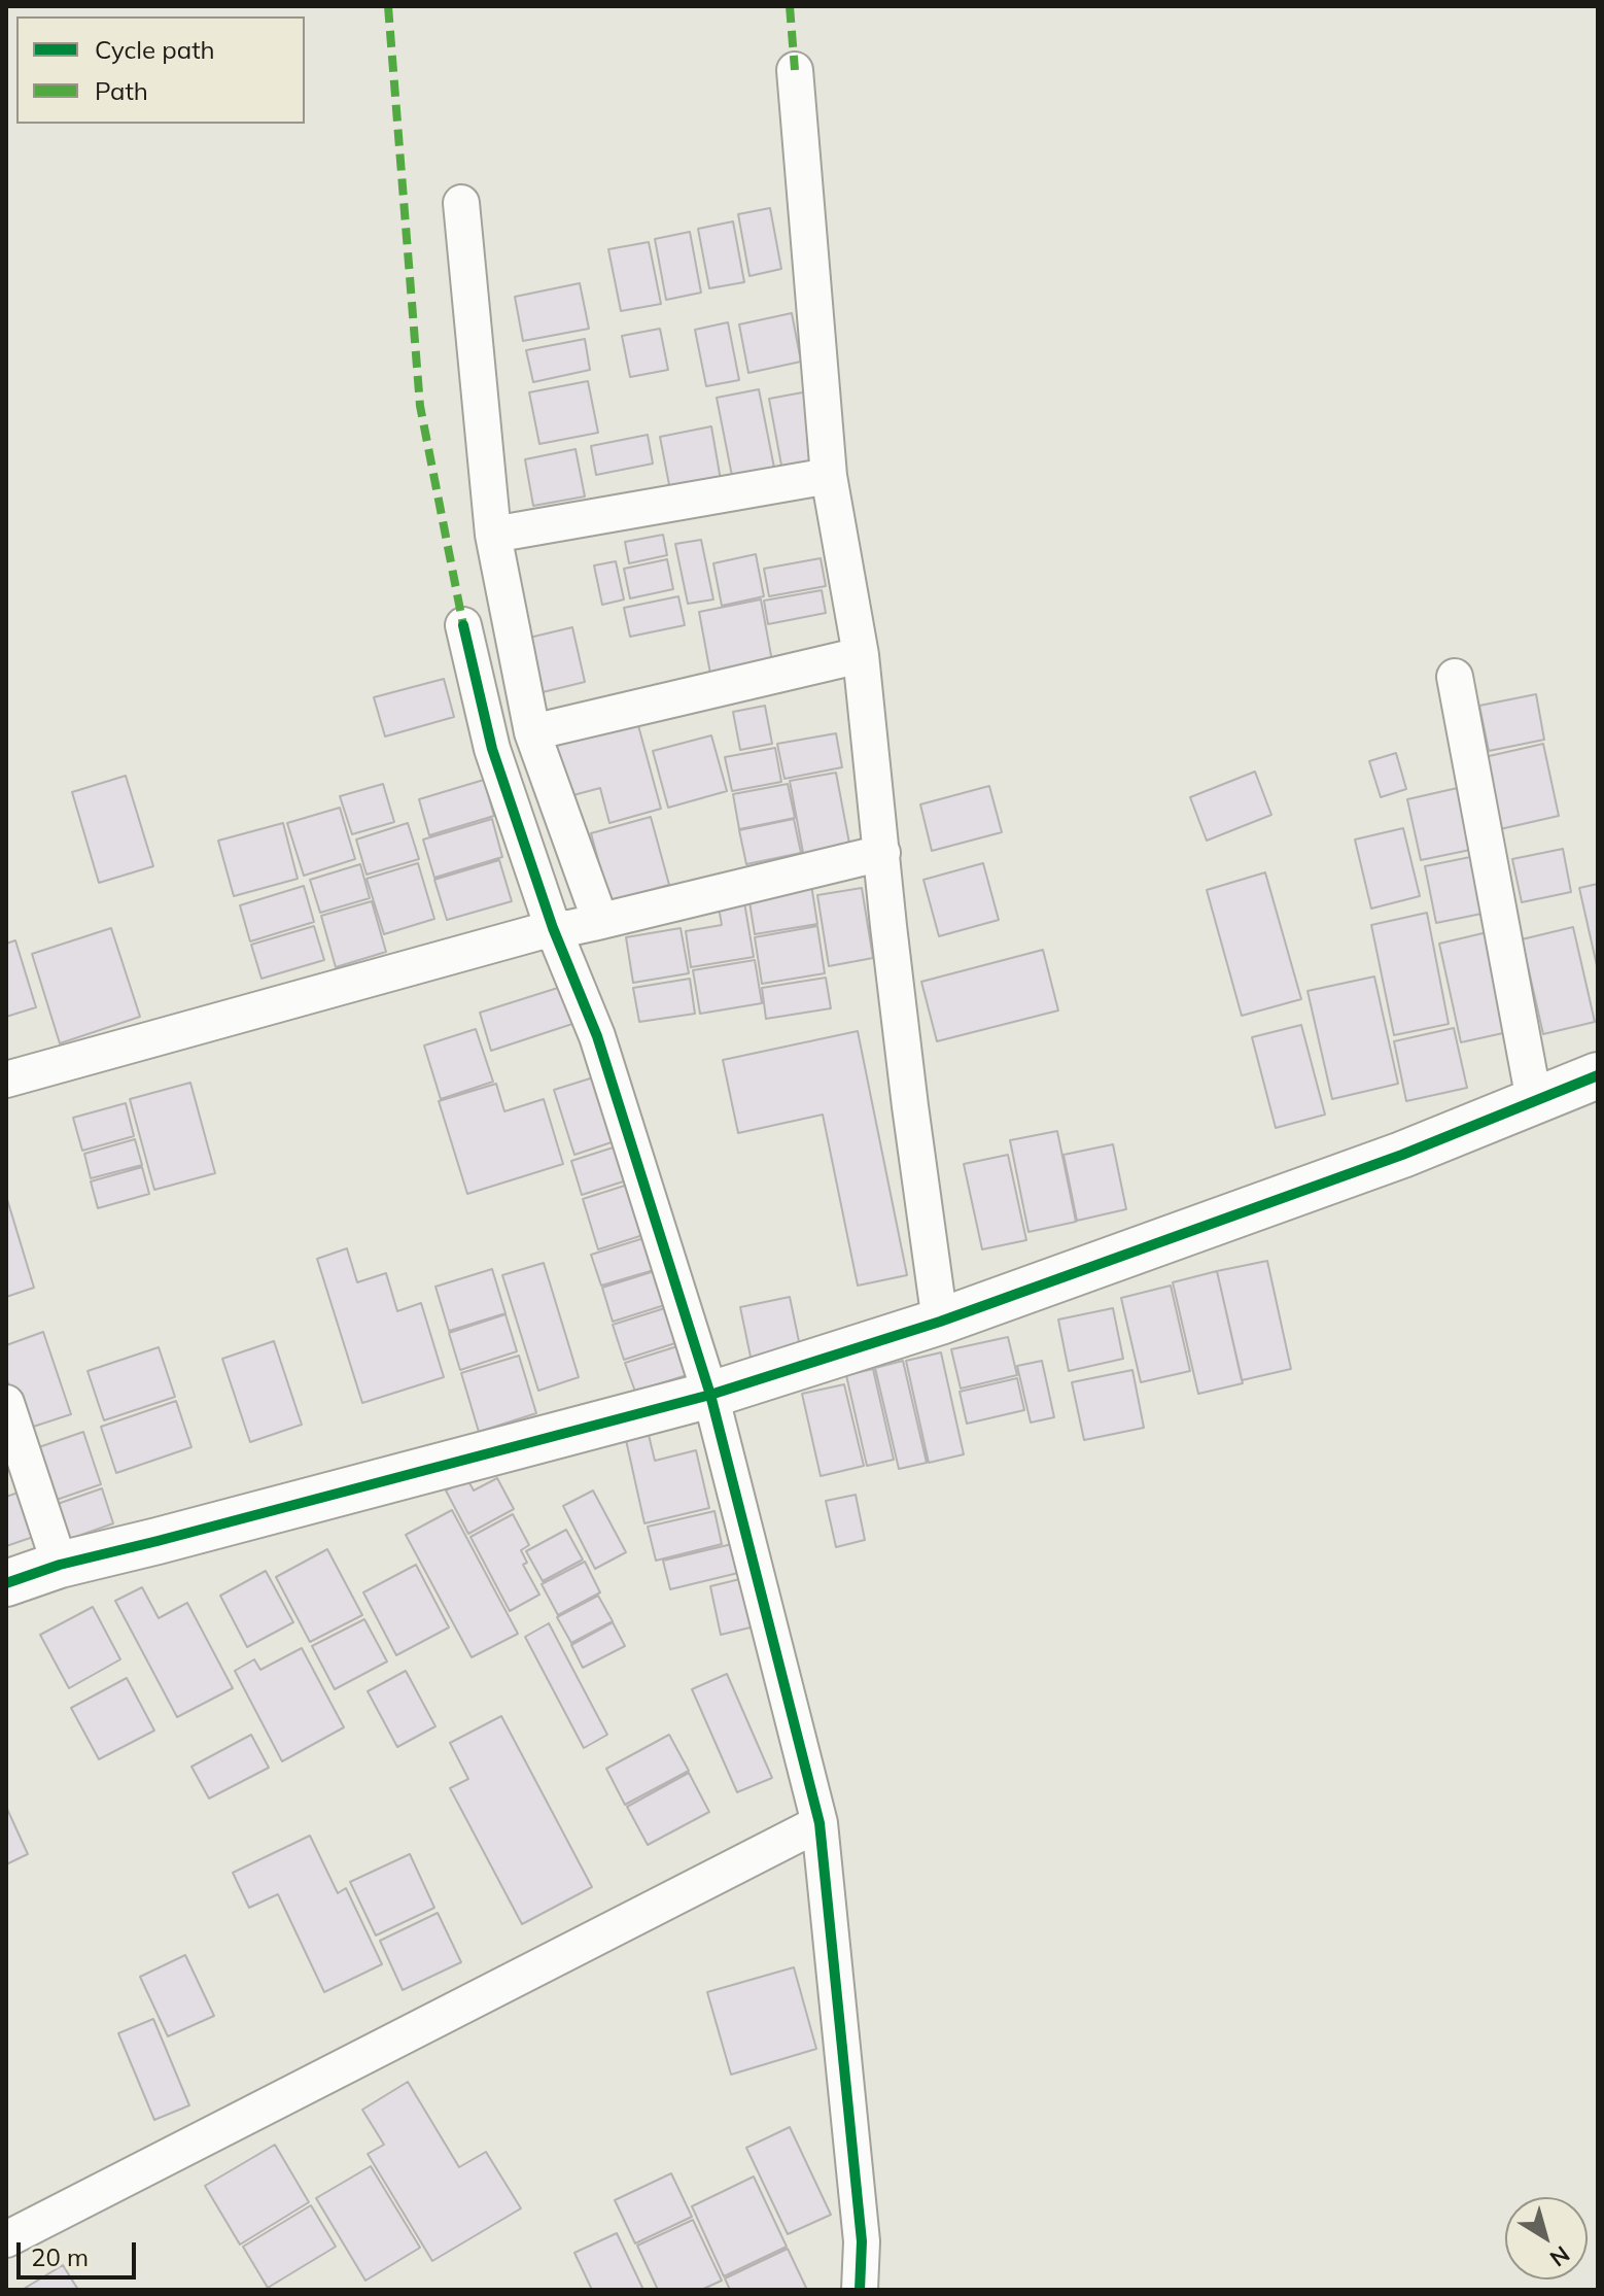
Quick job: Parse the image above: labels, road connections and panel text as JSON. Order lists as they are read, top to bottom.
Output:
{
  "legend": ["Cycle path", "Path"],
  "scale_bar": "20 m",
  "north": "bottom right"
}
